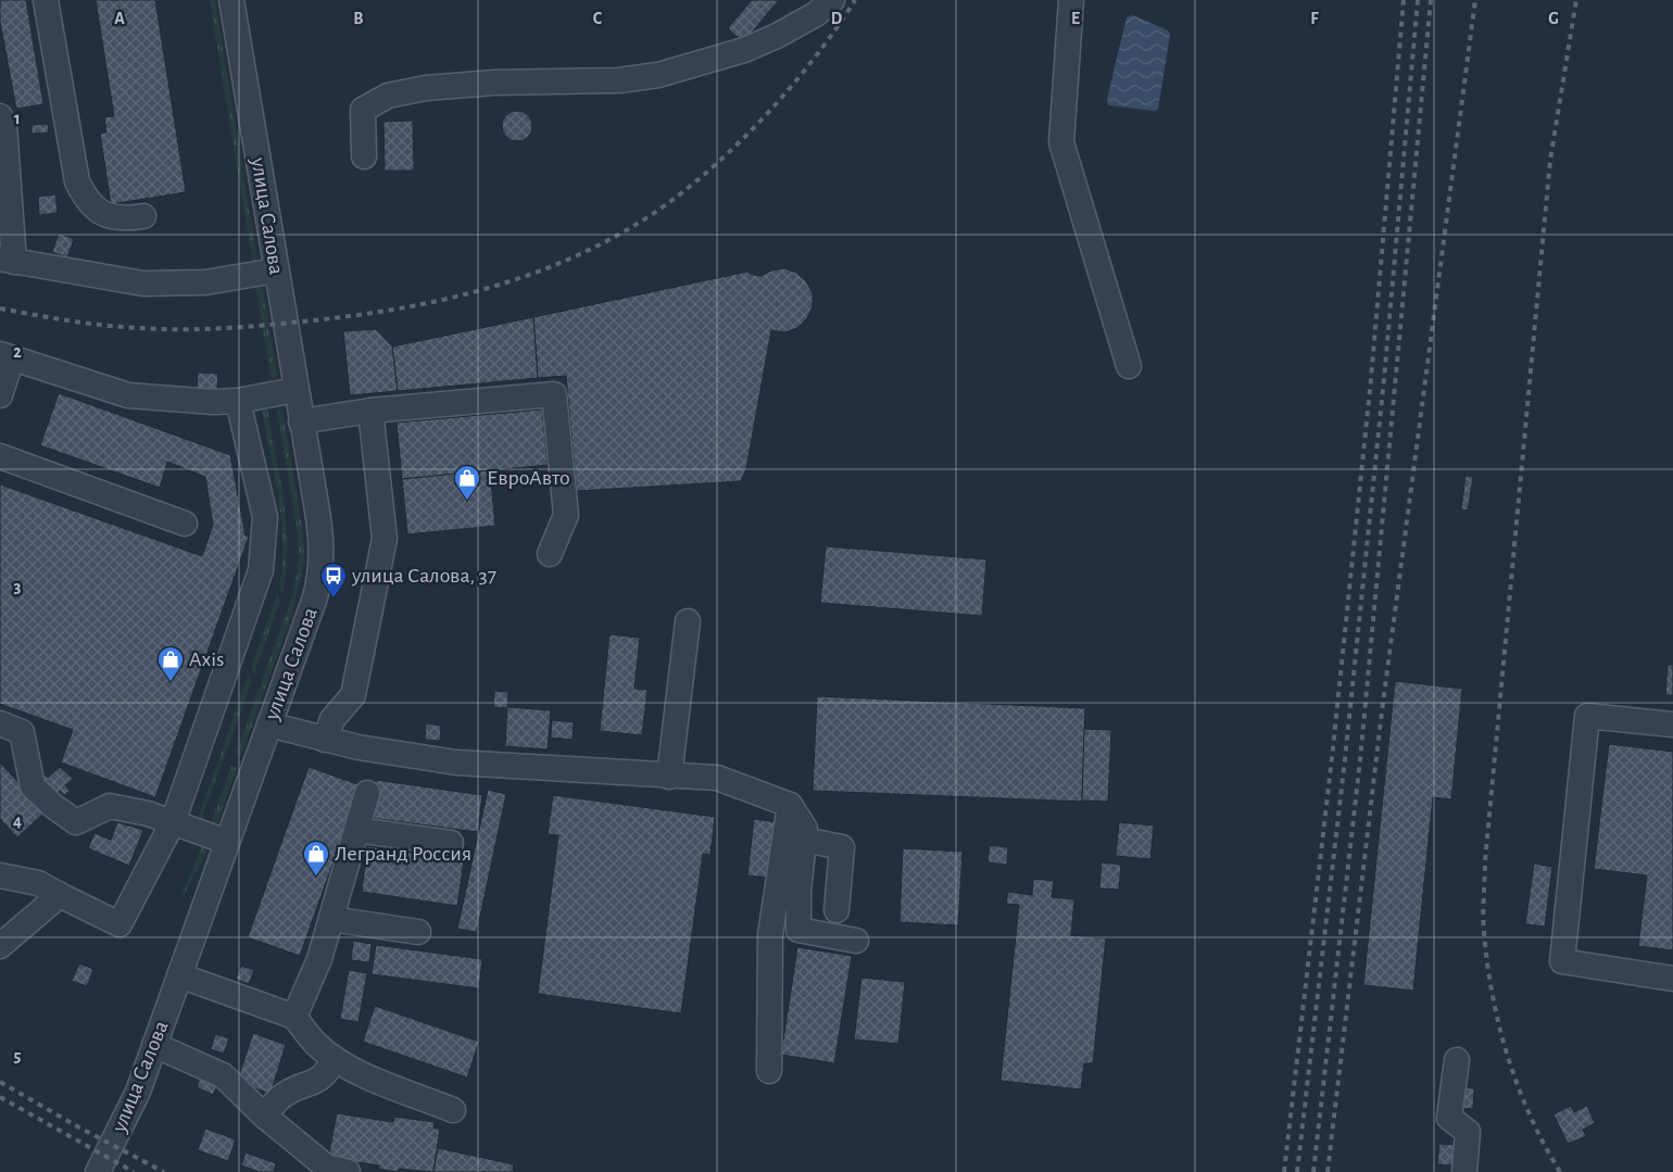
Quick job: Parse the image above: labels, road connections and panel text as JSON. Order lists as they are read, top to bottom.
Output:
{
  "streets": {
    "street": ["улица Салова"]
  },
  "places": {
    "shop": ["ЕвроАвто", "Axis", "Легранд Россия"],
    "bus stop": ["улица Салова, 37"]
  },
  "grid": {
    "columns": [
      "A",
      "B",
      "C",
      "D",
      "E",
      "F",
      "G"
    ],
    "rows": [
      "1",
      "2",
      "3",
      "4",
      "5"
    ]
  }
}
